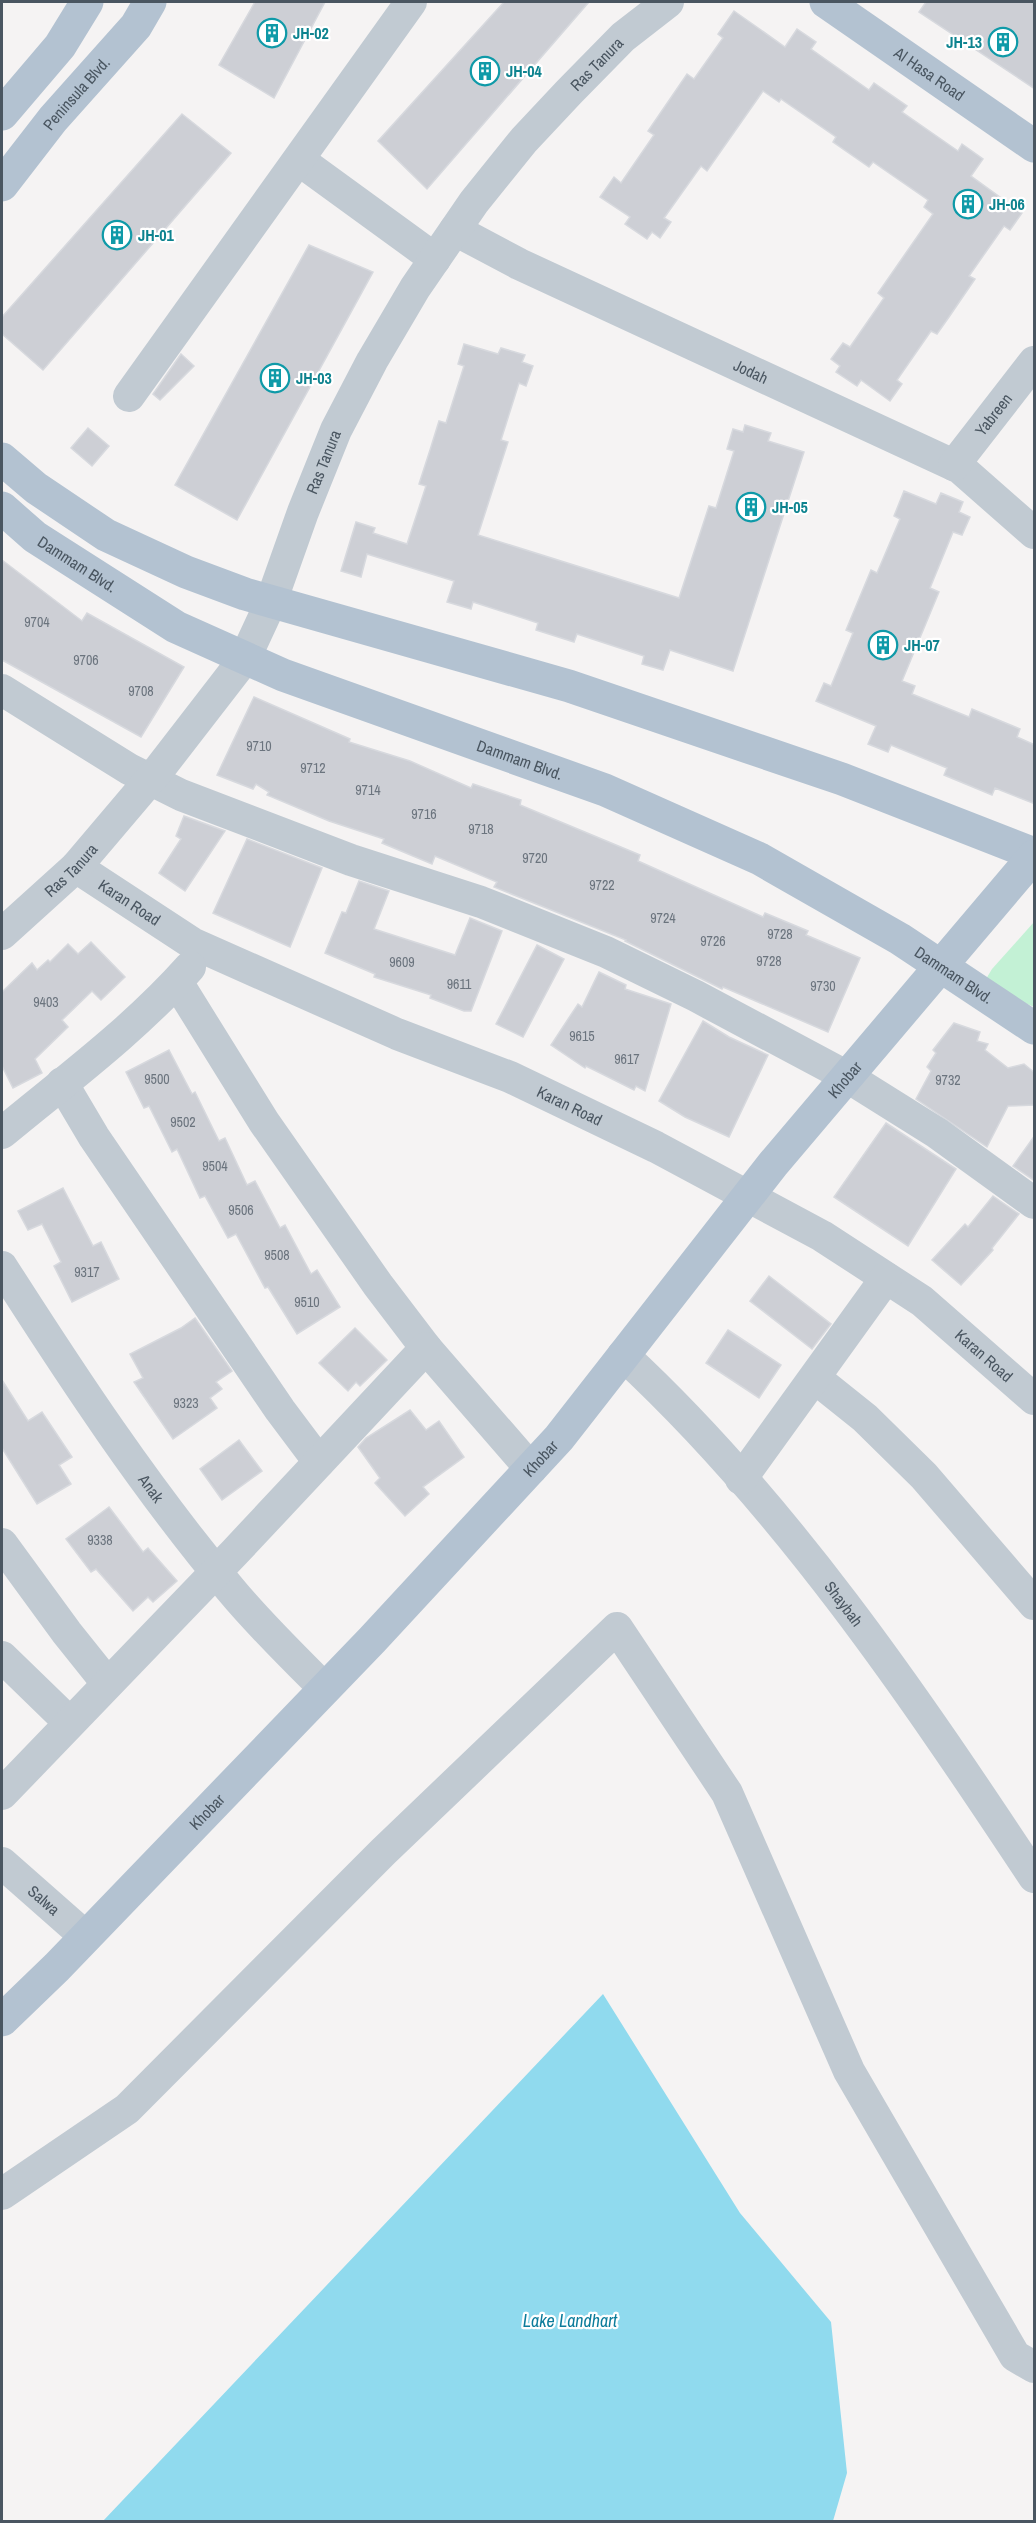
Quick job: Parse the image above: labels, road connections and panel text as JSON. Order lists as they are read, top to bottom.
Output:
{
  "streets": {
    "main road": [
      "Al Hasa Road",
      "Peninsula Blvd.",
      "Dammam Blvd.",
      "Khobar"
    ],
    "street": [
      "Ras Tanura",
      "Jodah",
      "Yabreen",
      "Karan Road",
      "Anak",
      "Shaybah",
      "Salwa"
    ]
  },
  "crossings": [
    ["Ras Tanura", "Jodah"],
    ["Ras Tanura", "Dammam Blvd."],
    ["Ras Tanura", "Karan Road"],
    ["Jodah", "Yabreen"],
    ["Dammam Blvd.", "Khobar"],
    ["Karan Road", "Khobar"],
    ["Khobar", "Anak"],
    ["Khobar", "Shaybah"],
    ["Khobar", "Salwa"]
  ],
  "water": ["Lake Landhart"],
  "places": {
    "building": [
      "JH-02",
      "JH-13",
      "JH-04",
      "JH-06",
      "JH-01",
      "JH-03",
      "JH-05",
      "JH-07"
    ]
  },
  "house_numbers": [
    "9704",
    "9706",
    "9708",
    "9710",
    "9712",
    "9714",
    "9716",
    "9718",
    "9720",
    "9722",
    "9724",
    "9728",
    "9726",
    "9728",
    "9609",
    "9611",
    "9730",
    "9403",
    "9615",
    "9617",
    "9500",
    "9732",
    "9502",
    "9504",
    "9506",
    "9508",
    "9317",
    "9510",
    "9323",
    "9338"
  ]
}
